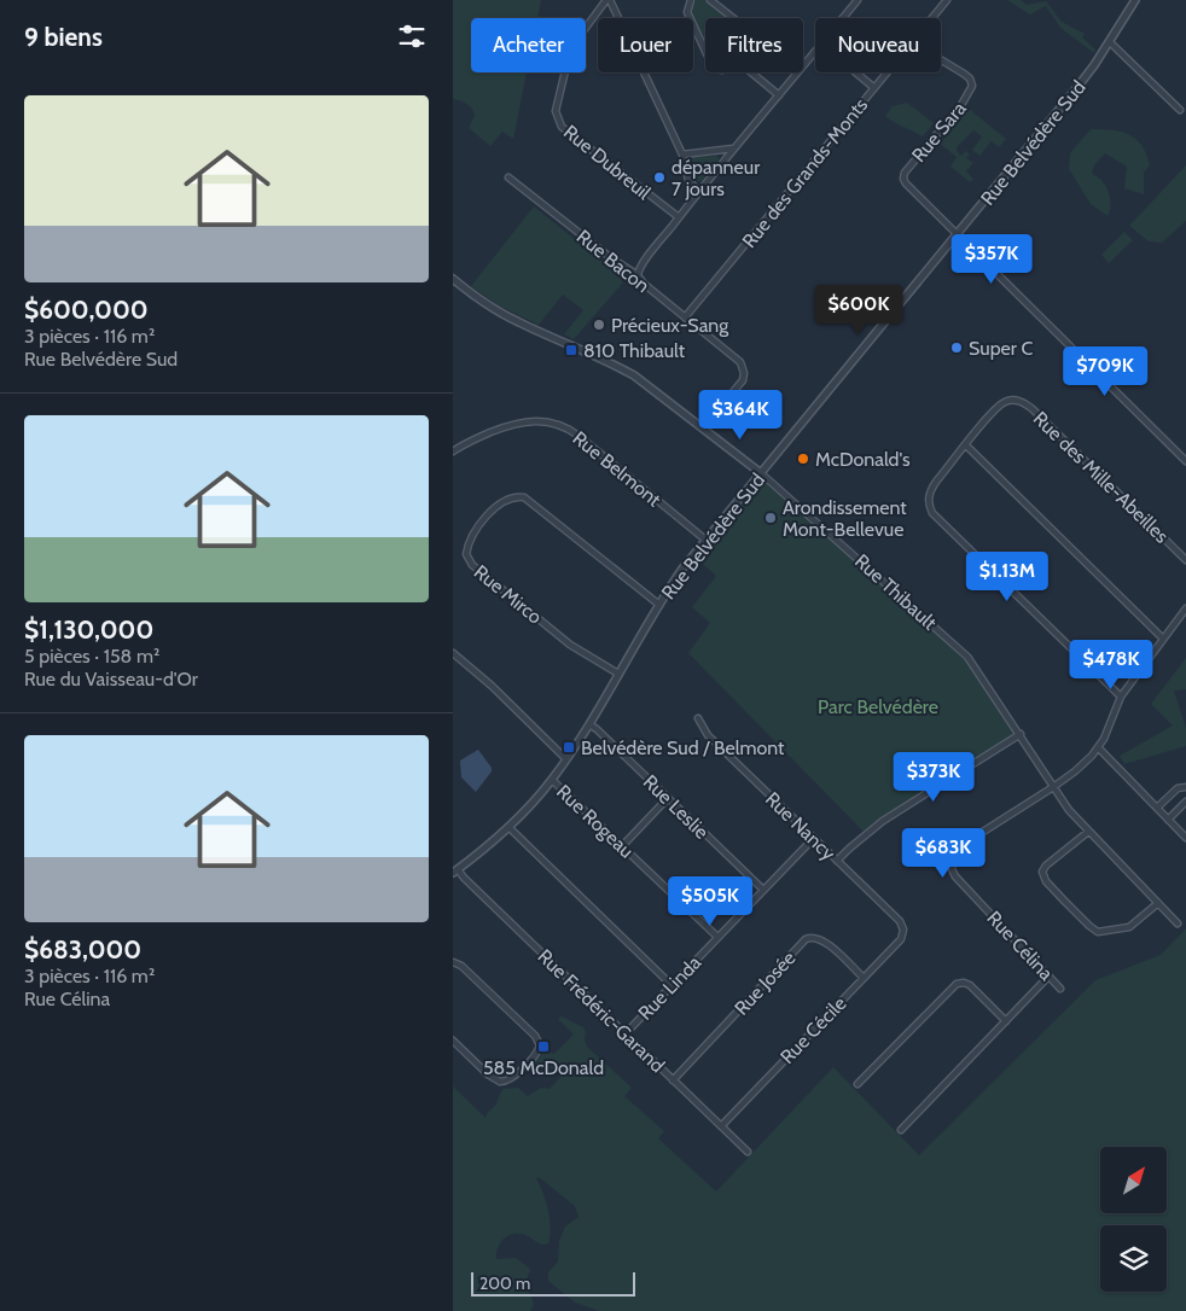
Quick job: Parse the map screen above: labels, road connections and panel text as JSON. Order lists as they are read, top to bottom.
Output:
{
  "streets": {
    "street": [
      "Rue Sara",
      "Rue Belvédère Sud",
      "Rue Dubreuil",
      "Rue des Grands-Monts",
      "Rue Bacon",
      "Rue Belmont",
      "Rue des Mille-Abeilles",
      "Rue Thibault",
      "Rue Mirco",
      "Rue Leslie",
      "Rue Rogeau",
      "Rue Nancy",
      "Rue Célina",
      "Rue Josée",
      "Rue Linda",
      "Rue Frédéric-Garand",
      "Rue Cécile"
    ]
  },
  "crossings": [
    ["Rue Sara", "Rue Belvédère Sud"],
    ["Rue Belvédère Sud", "Rue Belmont"],
    ["Rue Belvédère Sud", "Rue Thibault"],
    ["Rue Belvédère Sud", "Rue Mirco"],
    ["Rue Belvédère Sud", "Rue Leslie"],
    ["Rue Belvédère Sud", "Rue Rogeau"],
    ["Rue Belvédère Sud", "Rue Frédéric-Garand"],
    ["Rue des Grands-Monts", "Rue Bacon"],
    ["Rue Bacon", "Rue Thibault"],
    ["Rue Thibault", "Rue Célina"],
    ["Rue Leslie", "Rue Linda"],
    ["Rue Rogeau", "Rue Linda"],
    ["Rue Nancy", "Rue Linda"],
    ["Rue Nancy", "Rue Cécile"],
    ["Rue Josée", "Rue Frédéric-Garand"],
    ["Rue Josée", "Rue Cécile"],
    ["Rue Linda", "Rue Frédéric-Garand"],
    ["Rue Frédéric-Garand", "Rue Cécile"]
  ],
  "parks": ["Parc Belvédère"],
  "places": {
    "other": [
      "dépanneur 7 jours",
      "Précieux-Sang",
      "Super C",
      "McDonald's",
      "Arondissement Mont-Bellevue"
    ],
    "transit": ["810 Thibault", "Belvédère Sud / Belmont", "585 McDonald"]
  },
  "scale_bar": "200 m",
  "north": "top right",
  "page": {
    "heading": "9 biens",
    "chip": [
      "Acheter",
      "Louer",
      "Filtres",
      "Nouveau"
    ],
    "list": [
      {
        "name": "$600,000",
        "note": "3 pièces · 116 m² · Rue Belvédère Sud"
      },
      {
        "name": "$1,130,000",
        "note": "5 pièces · 158 m² · Rue du Vaisseau-d'Or"
      },
      {
        "name": "$683,000",
        "note": "3 pièces · 116 m² · Rue Célina"
      }
    ],
    "price": [
      "$357K",
      "$600K",
      "$709K",
      "$364K",
      "$1.13M",
      "$478K",
      "$373K",
      "$683K",
      "$505K"
    ],
    "scale": "200 m"
  }
}
